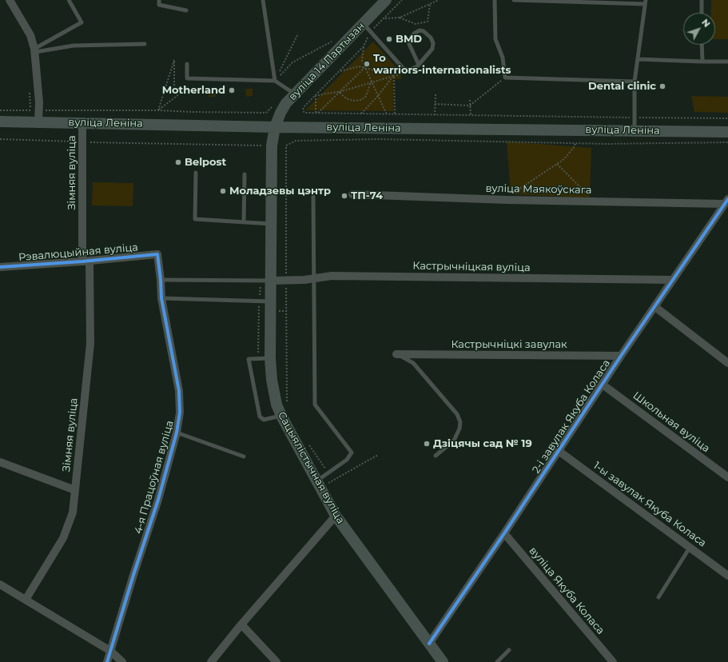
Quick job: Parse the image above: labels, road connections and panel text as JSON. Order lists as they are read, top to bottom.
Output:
{
  "streets": {
    "main road": ["вуліца 14 Партызан", "вуліца Леніна", "Сацыялістычная вуліца"],
    "street": [
      "Зімняя вуліца",
      "вуліца Маякоўскага",
      "Рэвалюцыйная вуліца",
      "Кастрычніцкая вуліца",
      "Кастрычніцкі завулак",
      "2-і завулак Якуба Коласа",
      "Школьная вуліца",
      "4-я Працоўная вуліца",
      "1-ы завулак Якуба Коласа",
      "вуліца Якуба Коласа"
    ]
  },
  "crossings": [
    ["вуліца 14 Партызан", "вуліца Леніна"],
    ["вуліца 14 Партызан", "Сацыялістычная вуліца"],
    ["вуліца Леніна", "Зімняя вуліца"],
    ["вуліца Леніна", "Сацыялістычная вуліца"],
    ["Зімняя вуліца", "Рэвалюцыйная вуліца"],
    ["вуліца Маякоўскага", "2-і завулак Якуба Коласа"],
    ["Рэвалюцыйная вуліца", "4-я Працоўная вуліца"],
    ["Кастрычніцкая вуліца", "2-і завулак Якуба Коласа"],
    ["Кастрычніцкая вуліца", "Сацыялістычная вуліца"],
    ["Кастрычніцкі завулак", "2-і завулак Якуба Коласа"],
    ["2-і завулак Якуба Коласа", "Школьная вуліца"],
    ["2-і завулак Якуба Коласа", "Сацыялістычная вуліца"],
    ["2-і завулак Якуба Коласа", "1-ы завулак Якуба Коласа"],
    ["2-і завулак Якуба Коласа", "вуліца Якуба Коласа"]
  ],
  "places": [
    "BMD",
    "To warriors-internationalists",
    "Dental clinic",
    "Motherland",
    "Belpost",
    "Моладзевы цэнтр",
    "ТП-74",
    "Дзіцячы сад № 19"
  ],
  "north": "top right"
}
